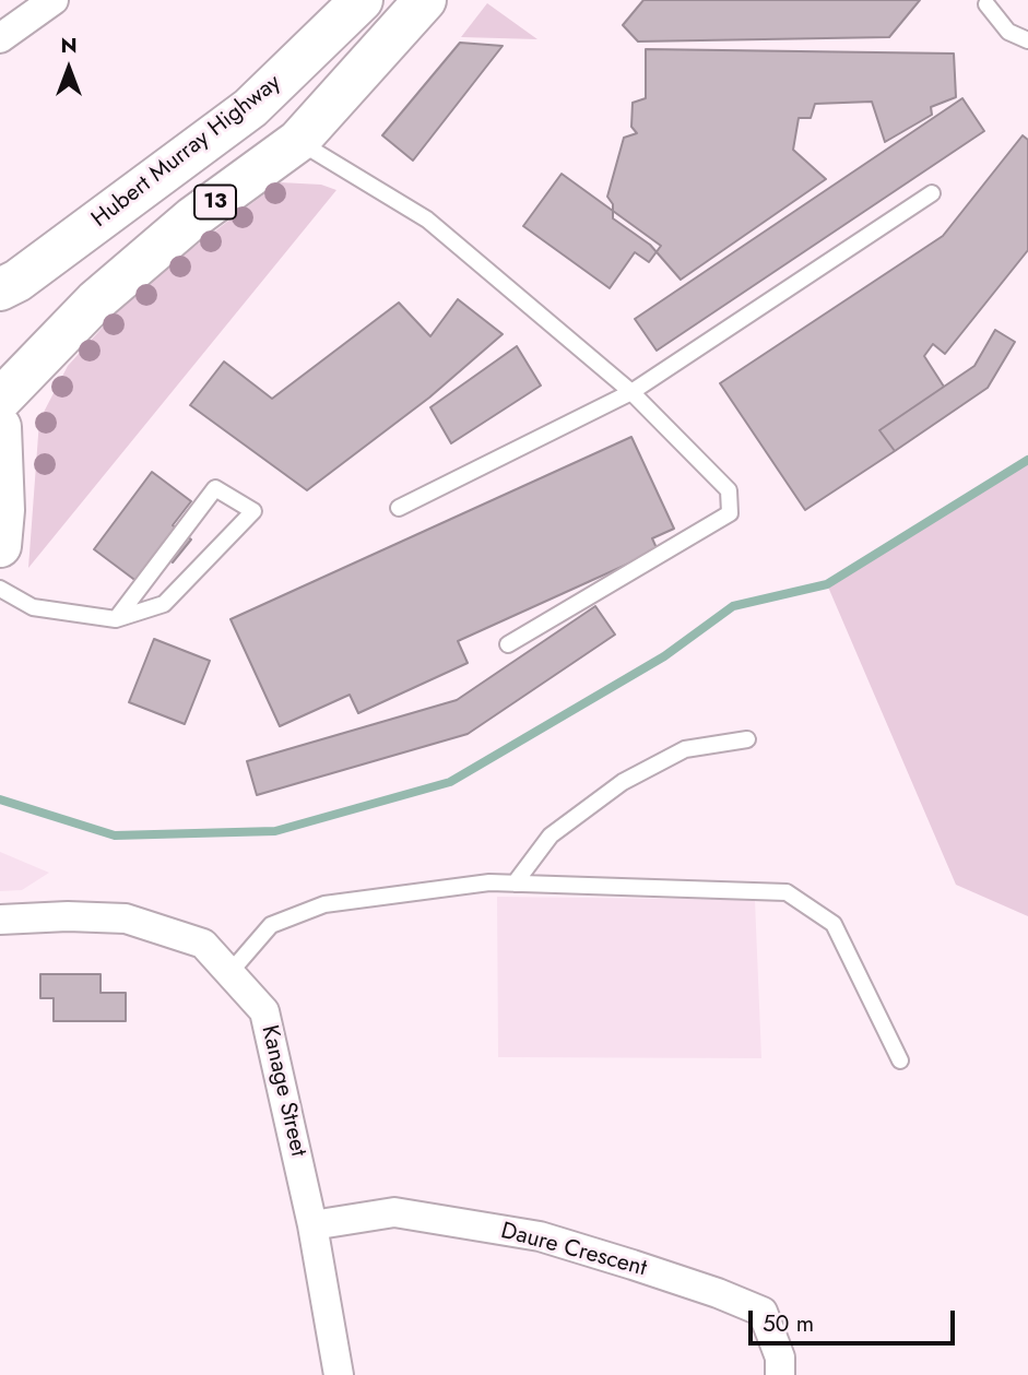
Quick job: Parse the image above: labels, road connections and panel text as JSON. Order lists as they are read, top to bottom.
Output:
{
  "streets": {
    "highway": ["Hubert Murray Highway", "13"],
    "street": ["Kanage Street", "Daure Crescent"]
  },
  "crossings": [
    ["Kanage Street", "Daure Crescent"]
  ],
  "scale_bar": "50 m",
  "north": "top"
}
